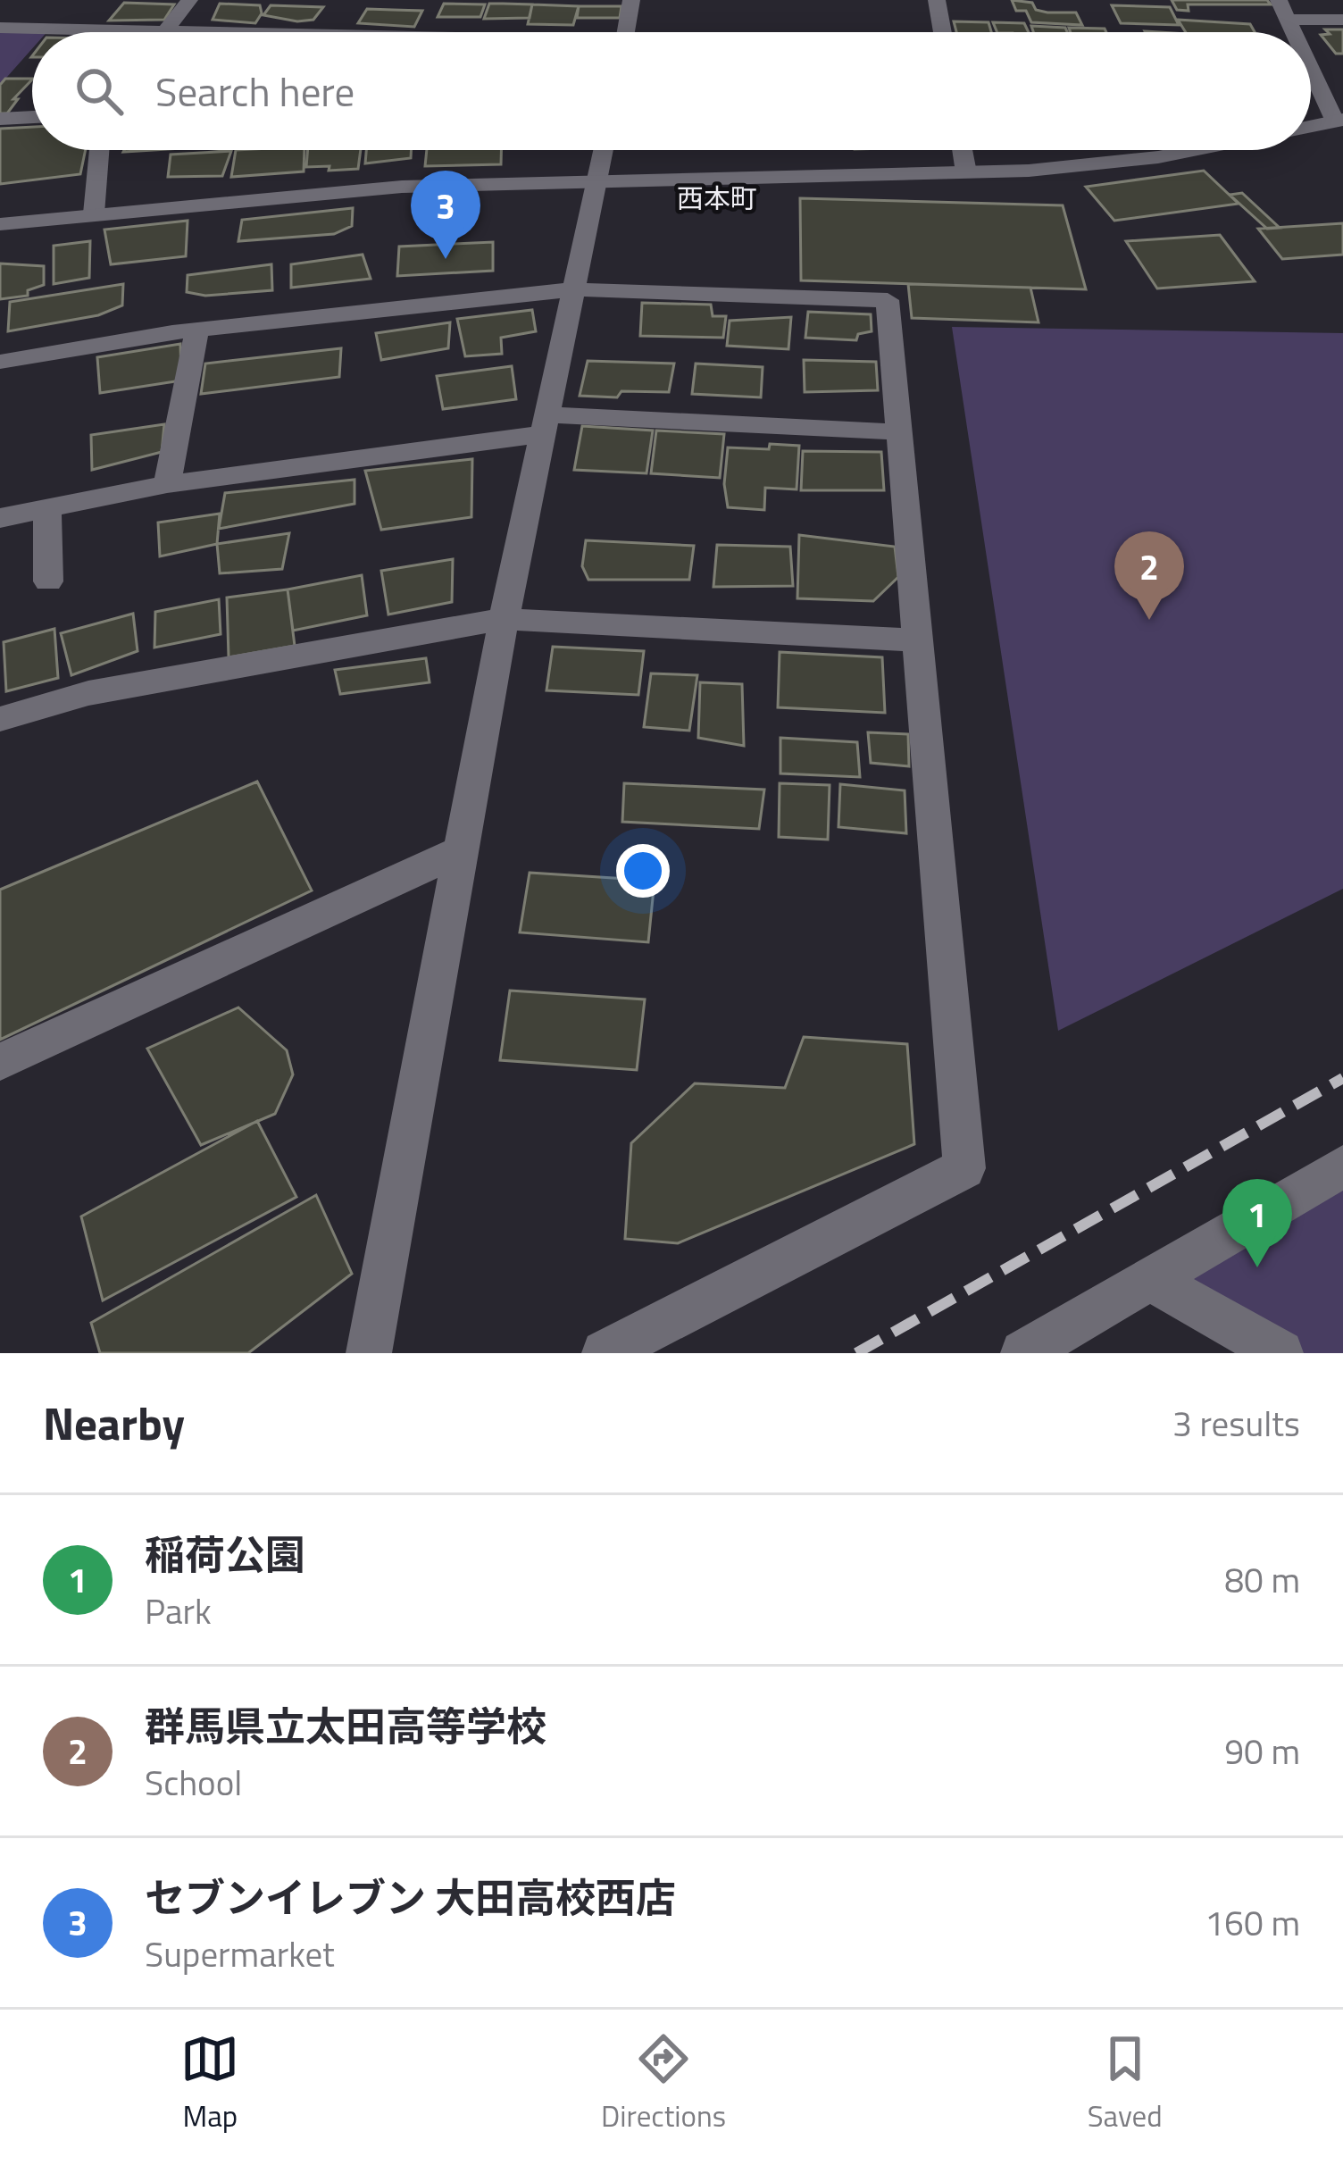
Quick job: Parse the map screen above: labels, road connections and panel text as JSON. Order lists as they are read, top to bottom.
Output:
{
  "districts": ["西本町"],
  "page": {
    "search": "Search here",
    "pins": ["3", "2", "1"],
    "heading": ["Nearby", "3 results"],
    "list": [
      {
        "mark": "1",
        "name": "稲荷公園",
        "note": "Park",
        "value": "80 m"
      },
      {
        "mark": "2",
        "name": "群馬県立太田高等学校",
        "note": "School",
        "value": "90 m"
      },
      {
        "mark": "3",
        "name": "セブンイレブン 大田高校西店",
        "note": "Supermarket",
        "value": "160 m"
      }
    ],
    "nav": ["Map", "Directions", "Saved"]
  }
}
